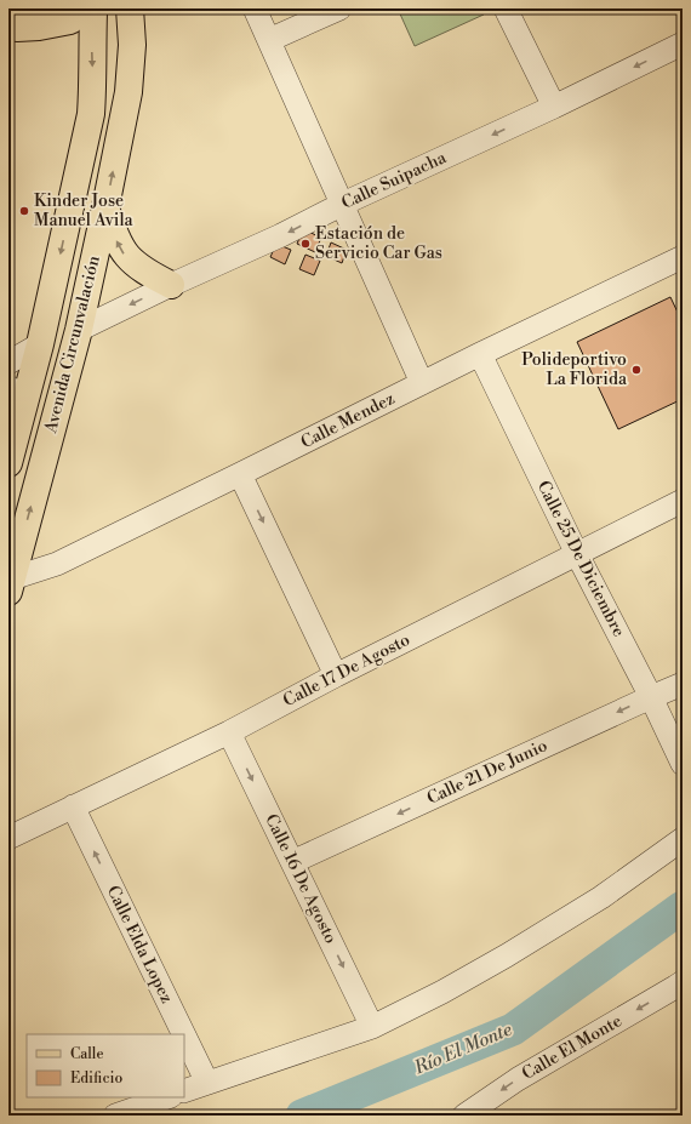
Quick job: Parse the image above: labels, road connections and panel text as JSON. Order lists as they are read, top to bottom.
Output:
{
  "streets": {
    "main road": ["Avenida Circunvalación"],
    "street": [
      "Calle Suipacha",
      "Calle Mendez",
      "Calle 25 De Diciembre",
      "Calle 17 De Agosto",
      "Calle 21 De Junio",
      "Calle 16 De Agosto",
      "Calle Elda Lopez",
      "Calle El Monte"
    ]
  },
  "crossings": [
    ["Calle Suipacha", "Avenida Circunvalación"],
    ["Avenida Circunvalación", "Calle Mendez"],
    ["Calle Mendez", "Calle 25 De Diciembre"],
    ["Calle 25 De Diciembre", "Calle 17 De Agosto"],
    ["Calle 25 De Diciembre", "Calle 21 De Junio"],
    ["Calle 17 De Agosto", "Calle 16 De Agosto"],
    ["Calle 17 De Agosto", "Calle Elda Lopez"],
    ["Calle 21 De Junio", "Calle 16 De Agosto"]
  ],
  "one_way": ["Calle Suipacha", "Calle 16 De Agosto", "Calle Elda Lopez"],
  "water": ["Río El Monte"],
  "places": ["Kinder Jose Manuel Avila", "Estación de Servicio Car Gas", "Polideportivo La Florida"],
  "legend": ["Calle", "Edificio"]
}
